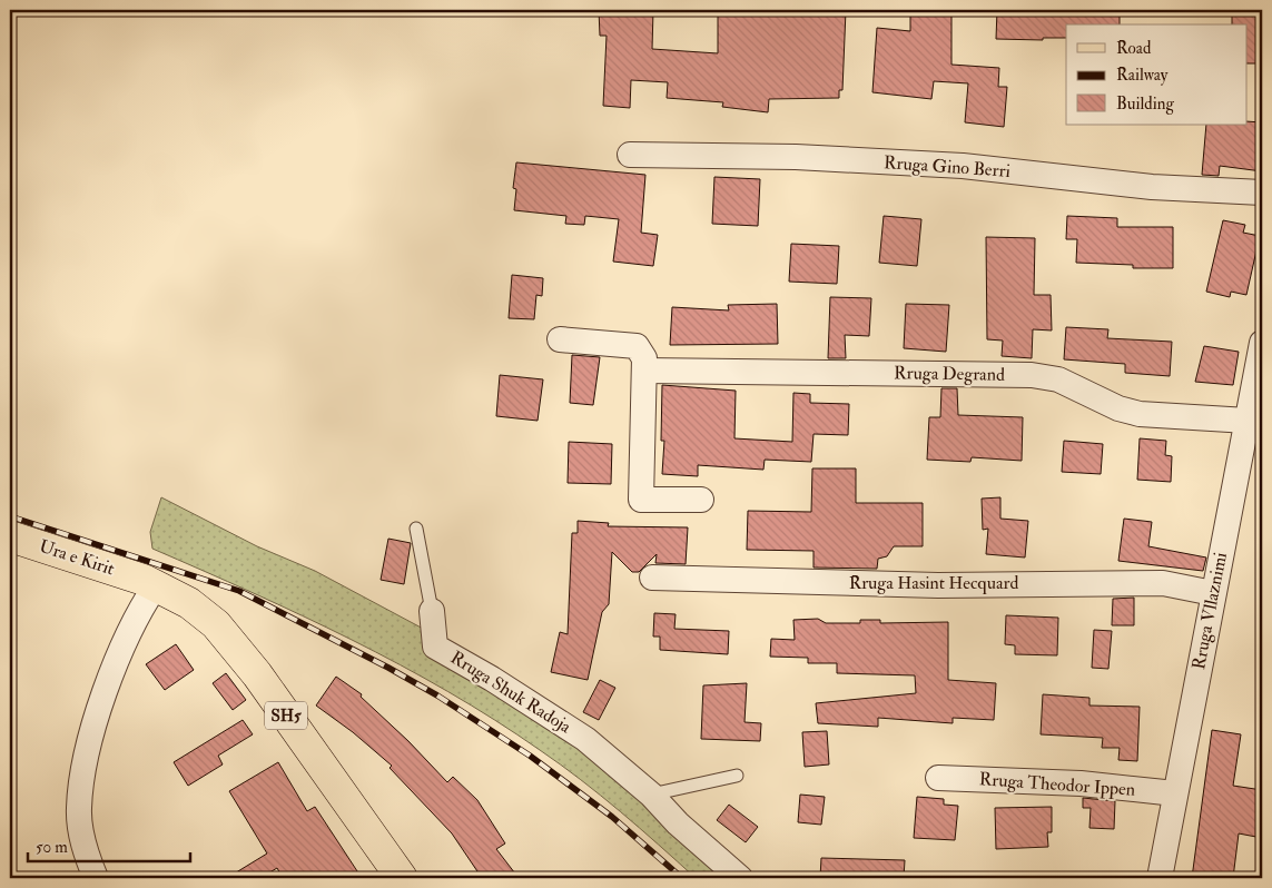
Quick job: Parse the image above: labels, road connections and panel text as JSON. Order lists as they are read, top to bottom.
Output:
{
  "streets": {
    "main road": ["Ura e Kirit", "SH5"],
    "street": [
      "Rruga Gino Berri",
      "Rruga Degrand",
      "Rruga Hasint Hecquard",
      "Rruga Vllaznimi",
      "Rruga Shuk Radoja",
      "Rruga Theodor Ippen"
    ]
  },
  "crossings": [
    ["Rruga Degrand", "Rruga Vllaznimi"],
    ["Ura e Kirit", "SH5"],
    ["Rruga Hasint Hecquard", "Rruga Vllaznimi"],
    ["Rruga Vllaznimi", "Rruga Theodor Ippen"]
  ],
  "legend": ["Road", "Railway", "Building"],
  "scale_bar": "50 m"
}
